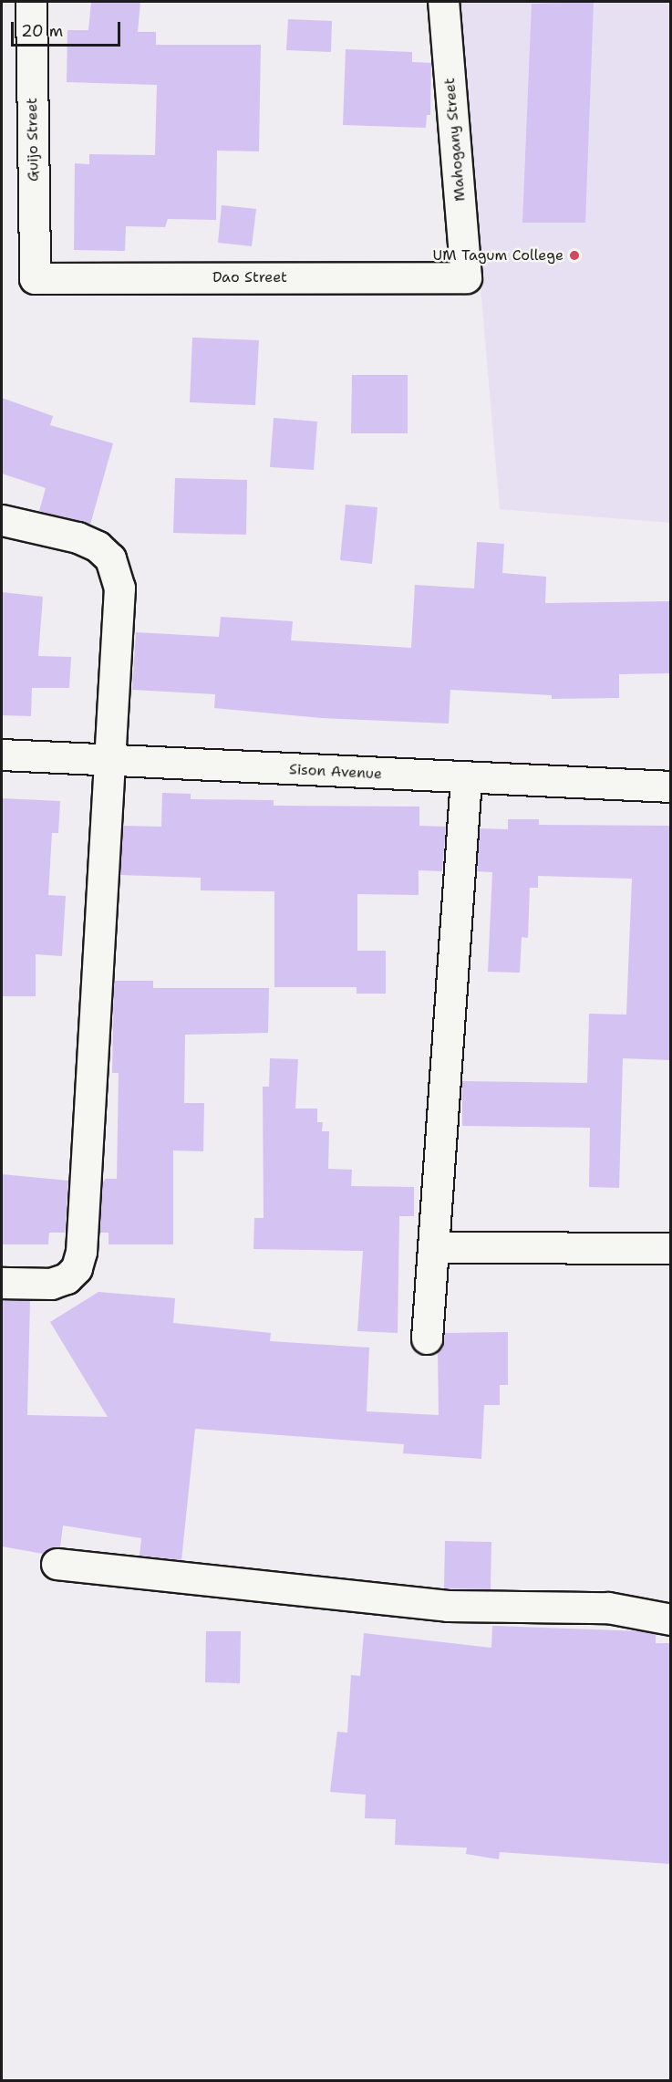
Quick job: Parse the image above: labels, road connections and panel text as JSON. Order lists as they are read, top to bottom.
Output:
{
  "streets": {
    "street": [
      "Guijo Street",
      "Mahogany Street",
      "Dao Street",
      "Sison Avenue"
    ]
  },
  "crossings": [
    ["Guijo Street", "Dao Street"],
    ["Mahogany Street", "Dao Street"]
  ],
  "places": ["UM Tagum College"],
  "scale_bar": "20 m"
}
